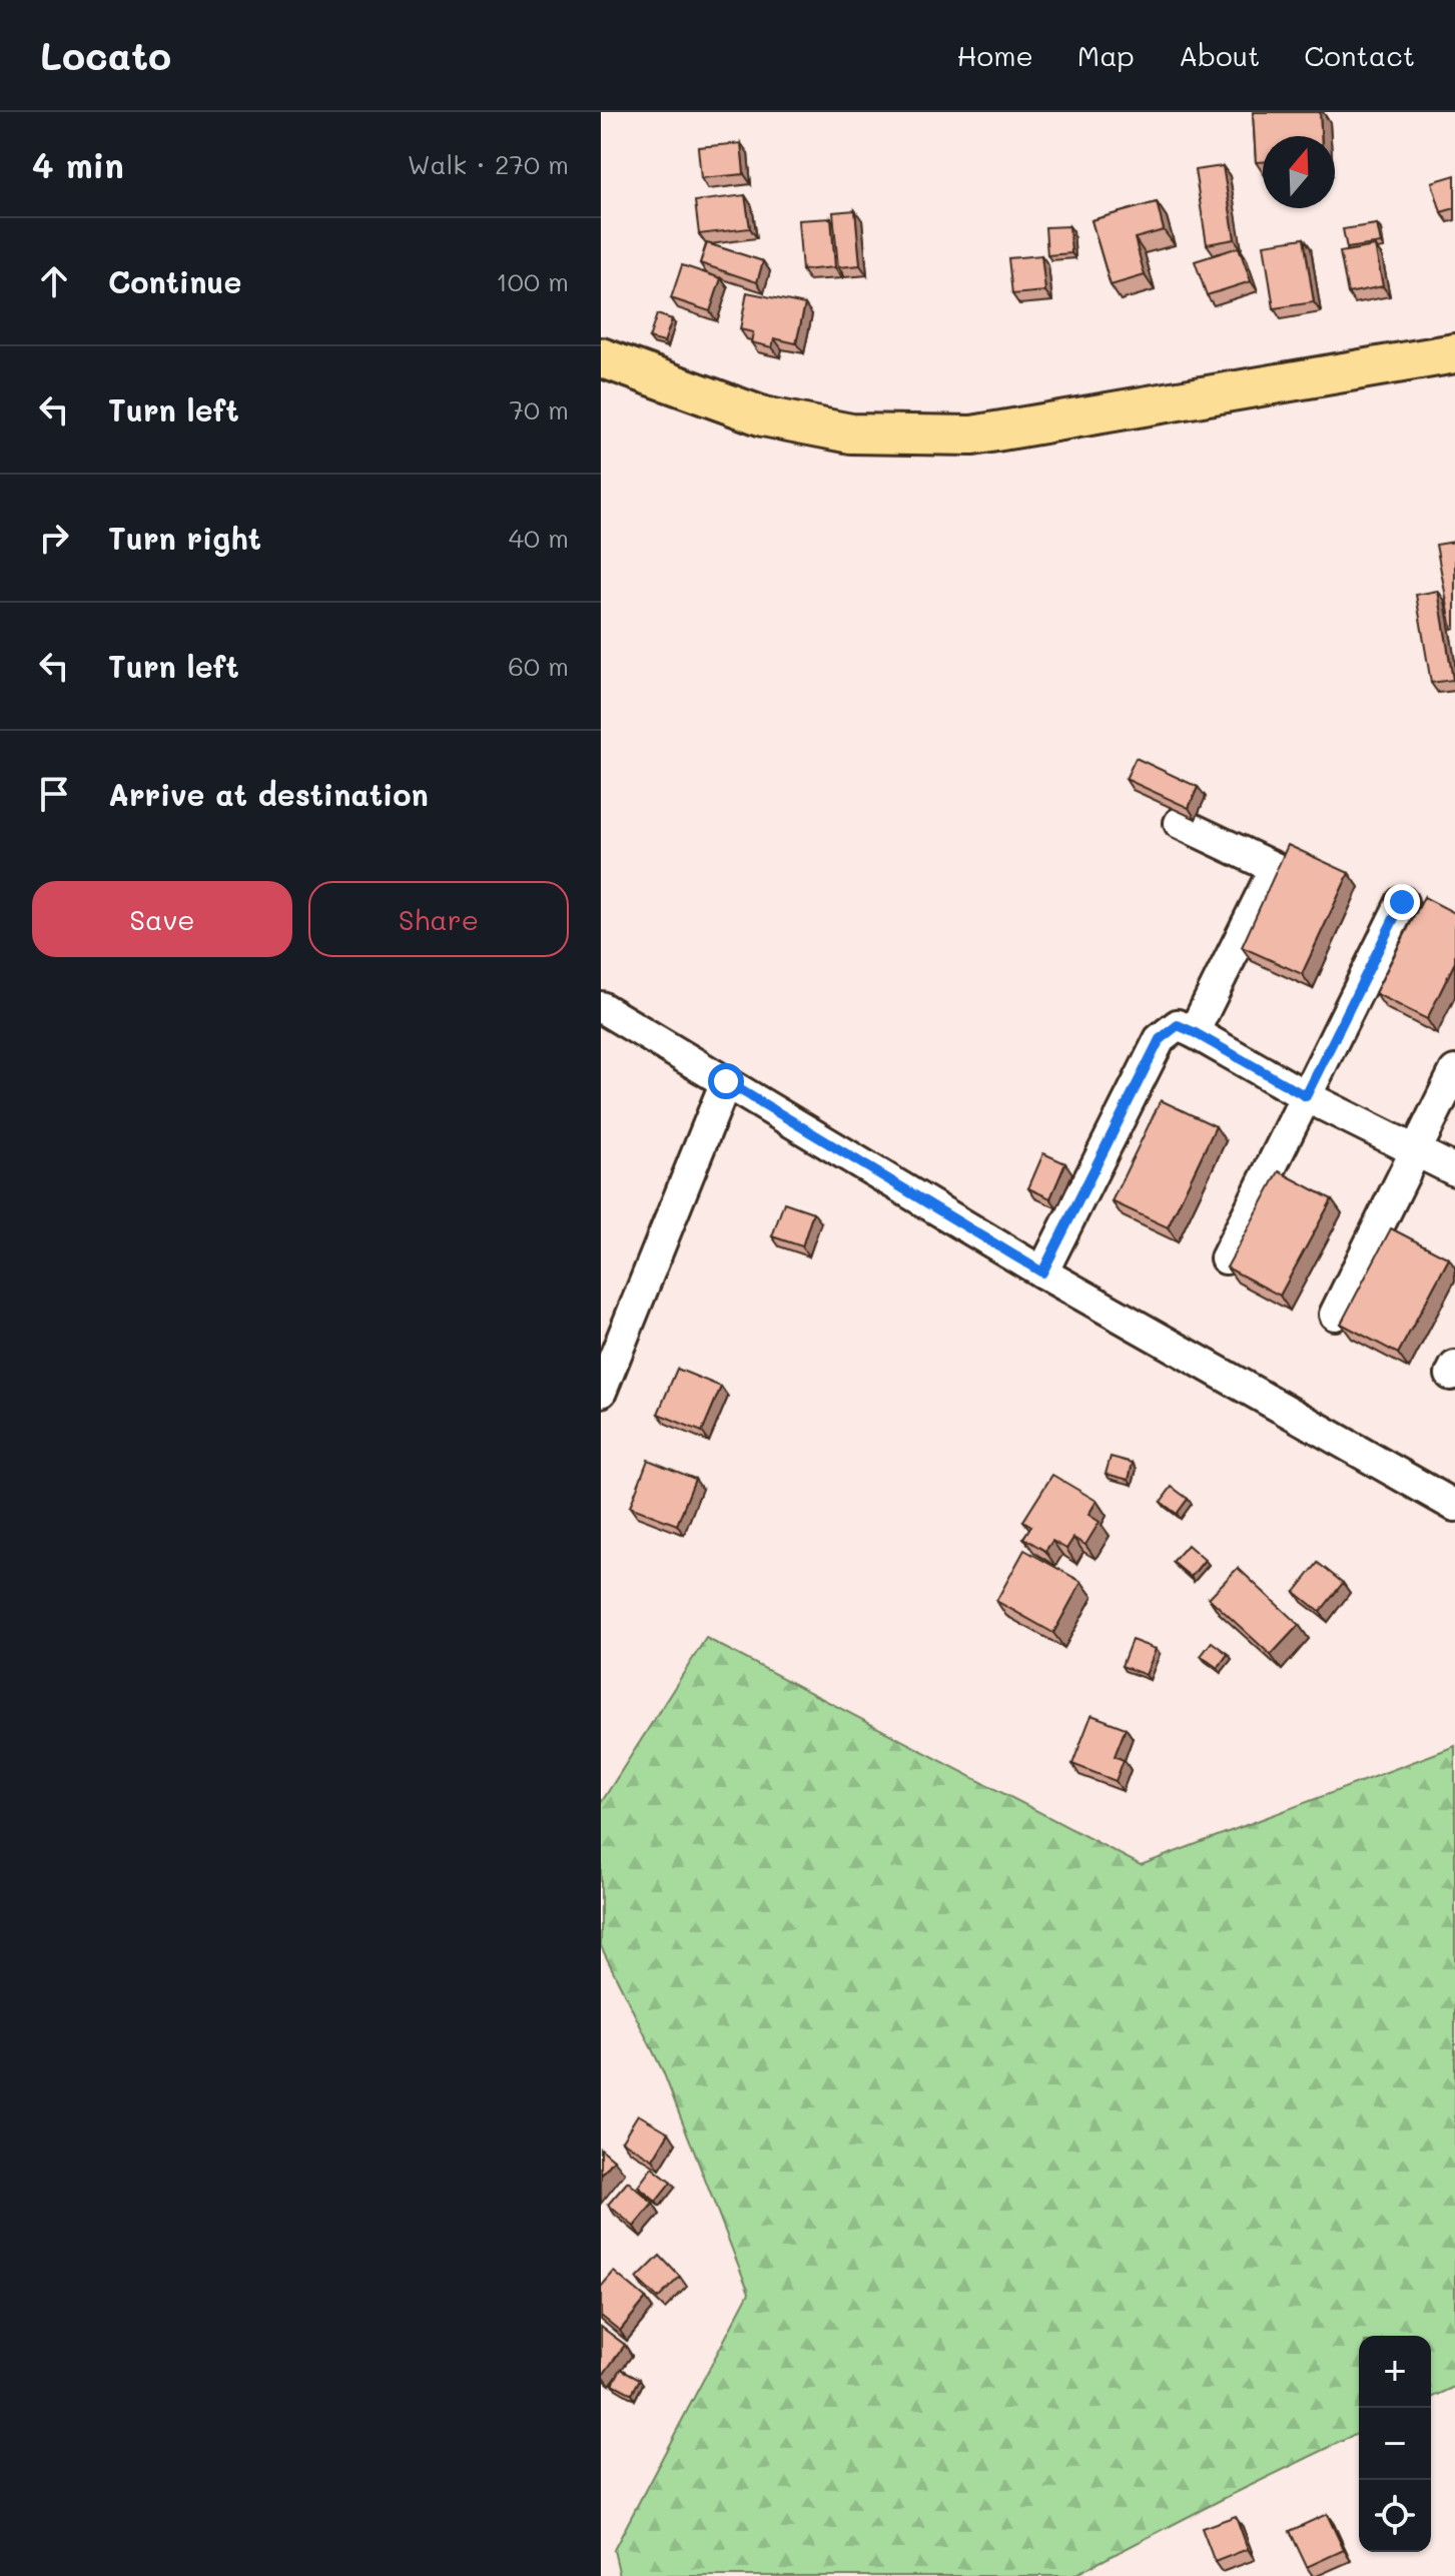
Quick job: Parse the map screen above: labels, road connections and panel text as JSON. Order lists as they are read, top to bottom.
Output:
{
  "north": "top",
  "page": {
    "header": "Locato",
    "nav": [
      "Home",
      "Map",
      "About",
      "Contact"
    ],
    "heading": ["4 min", "Walk · 270 m"],
    "list": [
      ["Continue", "100 m"],
      ["Turn left", "70 m"],
      ["Turn right", "40 m"],
      ["Turn left", "60 m"],
      "Arrive at destination"
    ],
    "buttons": ["Save", "Share"],
    "map_buttons": ["+", "−"]
  }
}
